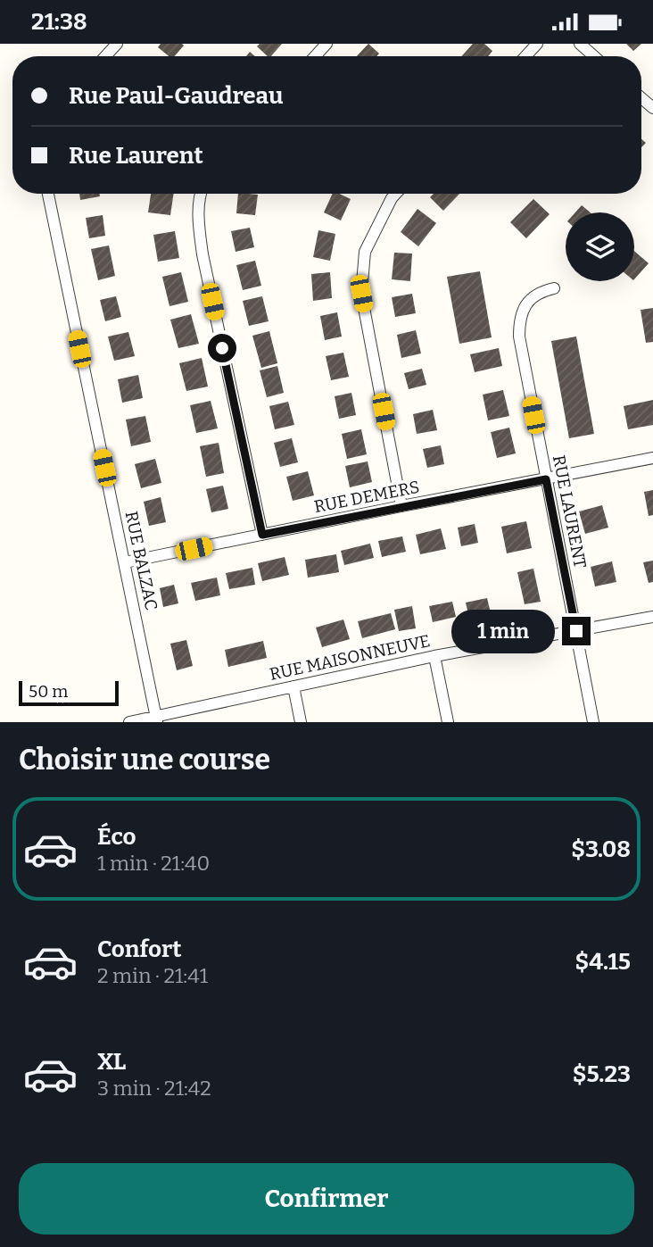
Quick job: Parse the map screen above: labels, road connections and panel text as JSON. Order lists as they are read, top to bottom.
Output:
{
  "streets": {
    "street": [
      "RUE DEMERS",
      "RUE LAURENT",
      "RUE BALZAC",
      "RUE MAISONNEUVE"
    ]
  },
  "crossings": [
    ["RUE DEMERS", "RUE LAURENT"],
    ["RUE DEMERS", "RUE BALZAC"],
    ["RUE LAURENT", "RUE MAISONNEUVE"],
    ["RUE BALZAC", "RUE MAISONNEUVE"]
  ],
  "scale_bar": "50 m",
  "page": {
    "status": "21:38",
    "banner": ["Rue Paul-Gaudreau", "Rue Laurent"],
    "bubble": "1 min",
    "scale": "50 m",
    "heading": "Choisir une course",
    "list": [
      {
        "name": "Éco",
        "note": "1 min · 21:40",
        "value": "$3.08"
      },
      {
        "name": "Confort",
        "note": "2 min · 21:41",
        "value": "$4.15"
      },
      {
        "name": "XL",
        "note": "3 min · 21:42",
        "value": "$5.23"
      }
    ],
    "buttons": "Confirmer"
  }
}
